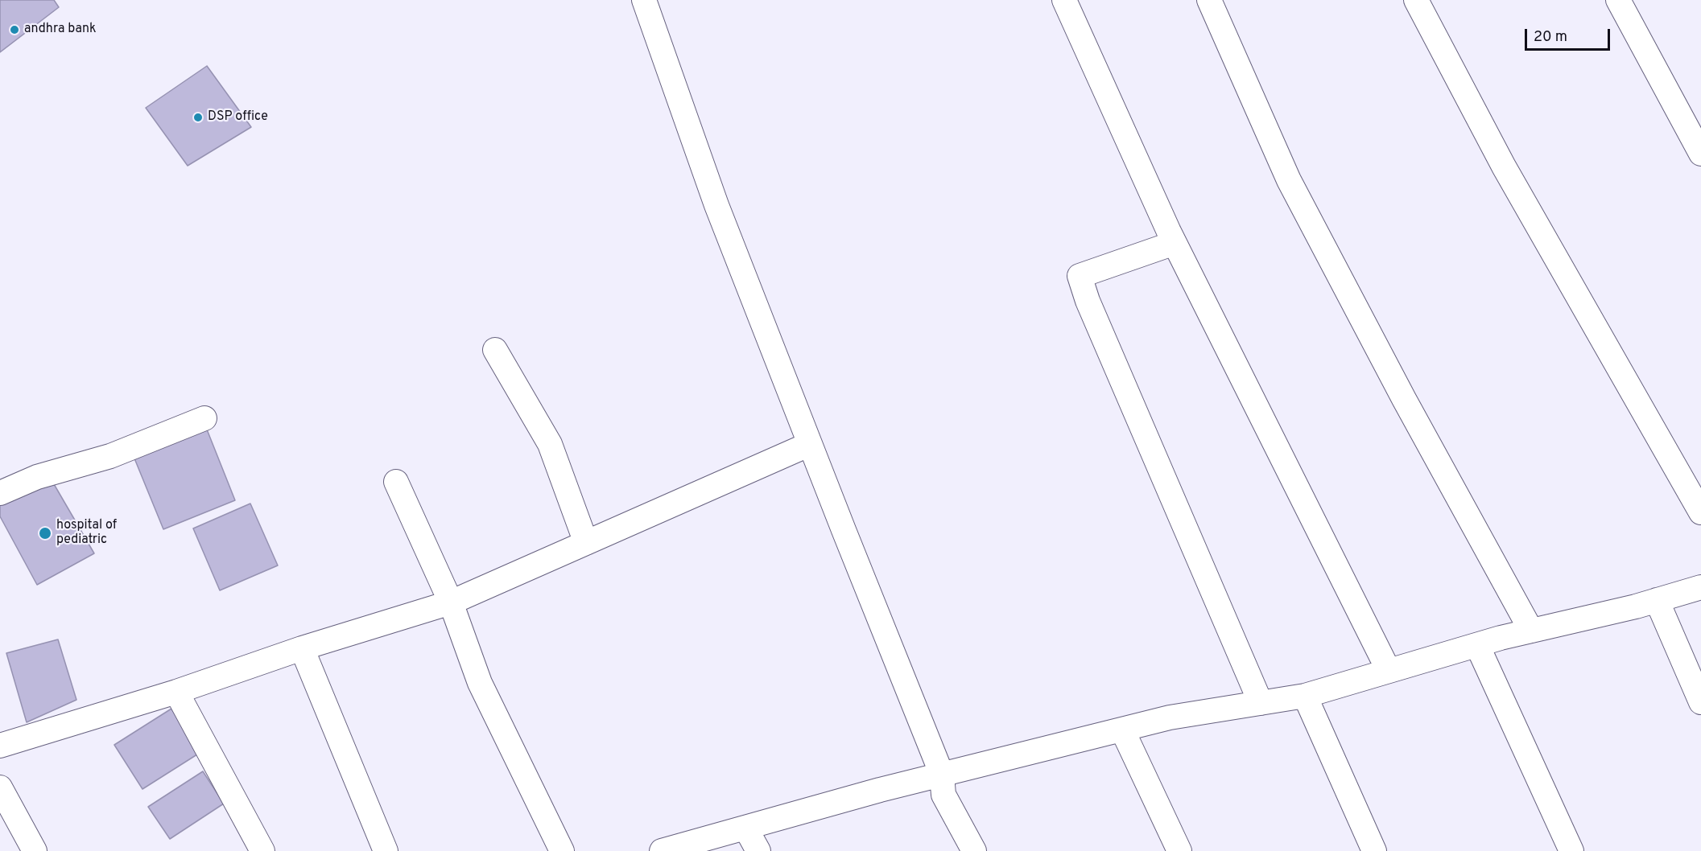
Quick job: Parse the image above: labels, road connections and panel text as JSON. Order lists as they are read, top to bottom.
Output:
{
  "places": ["andhra bank", "DSP office", "hospital of pediatric"],
  "scale_bar": "20 m"
}
